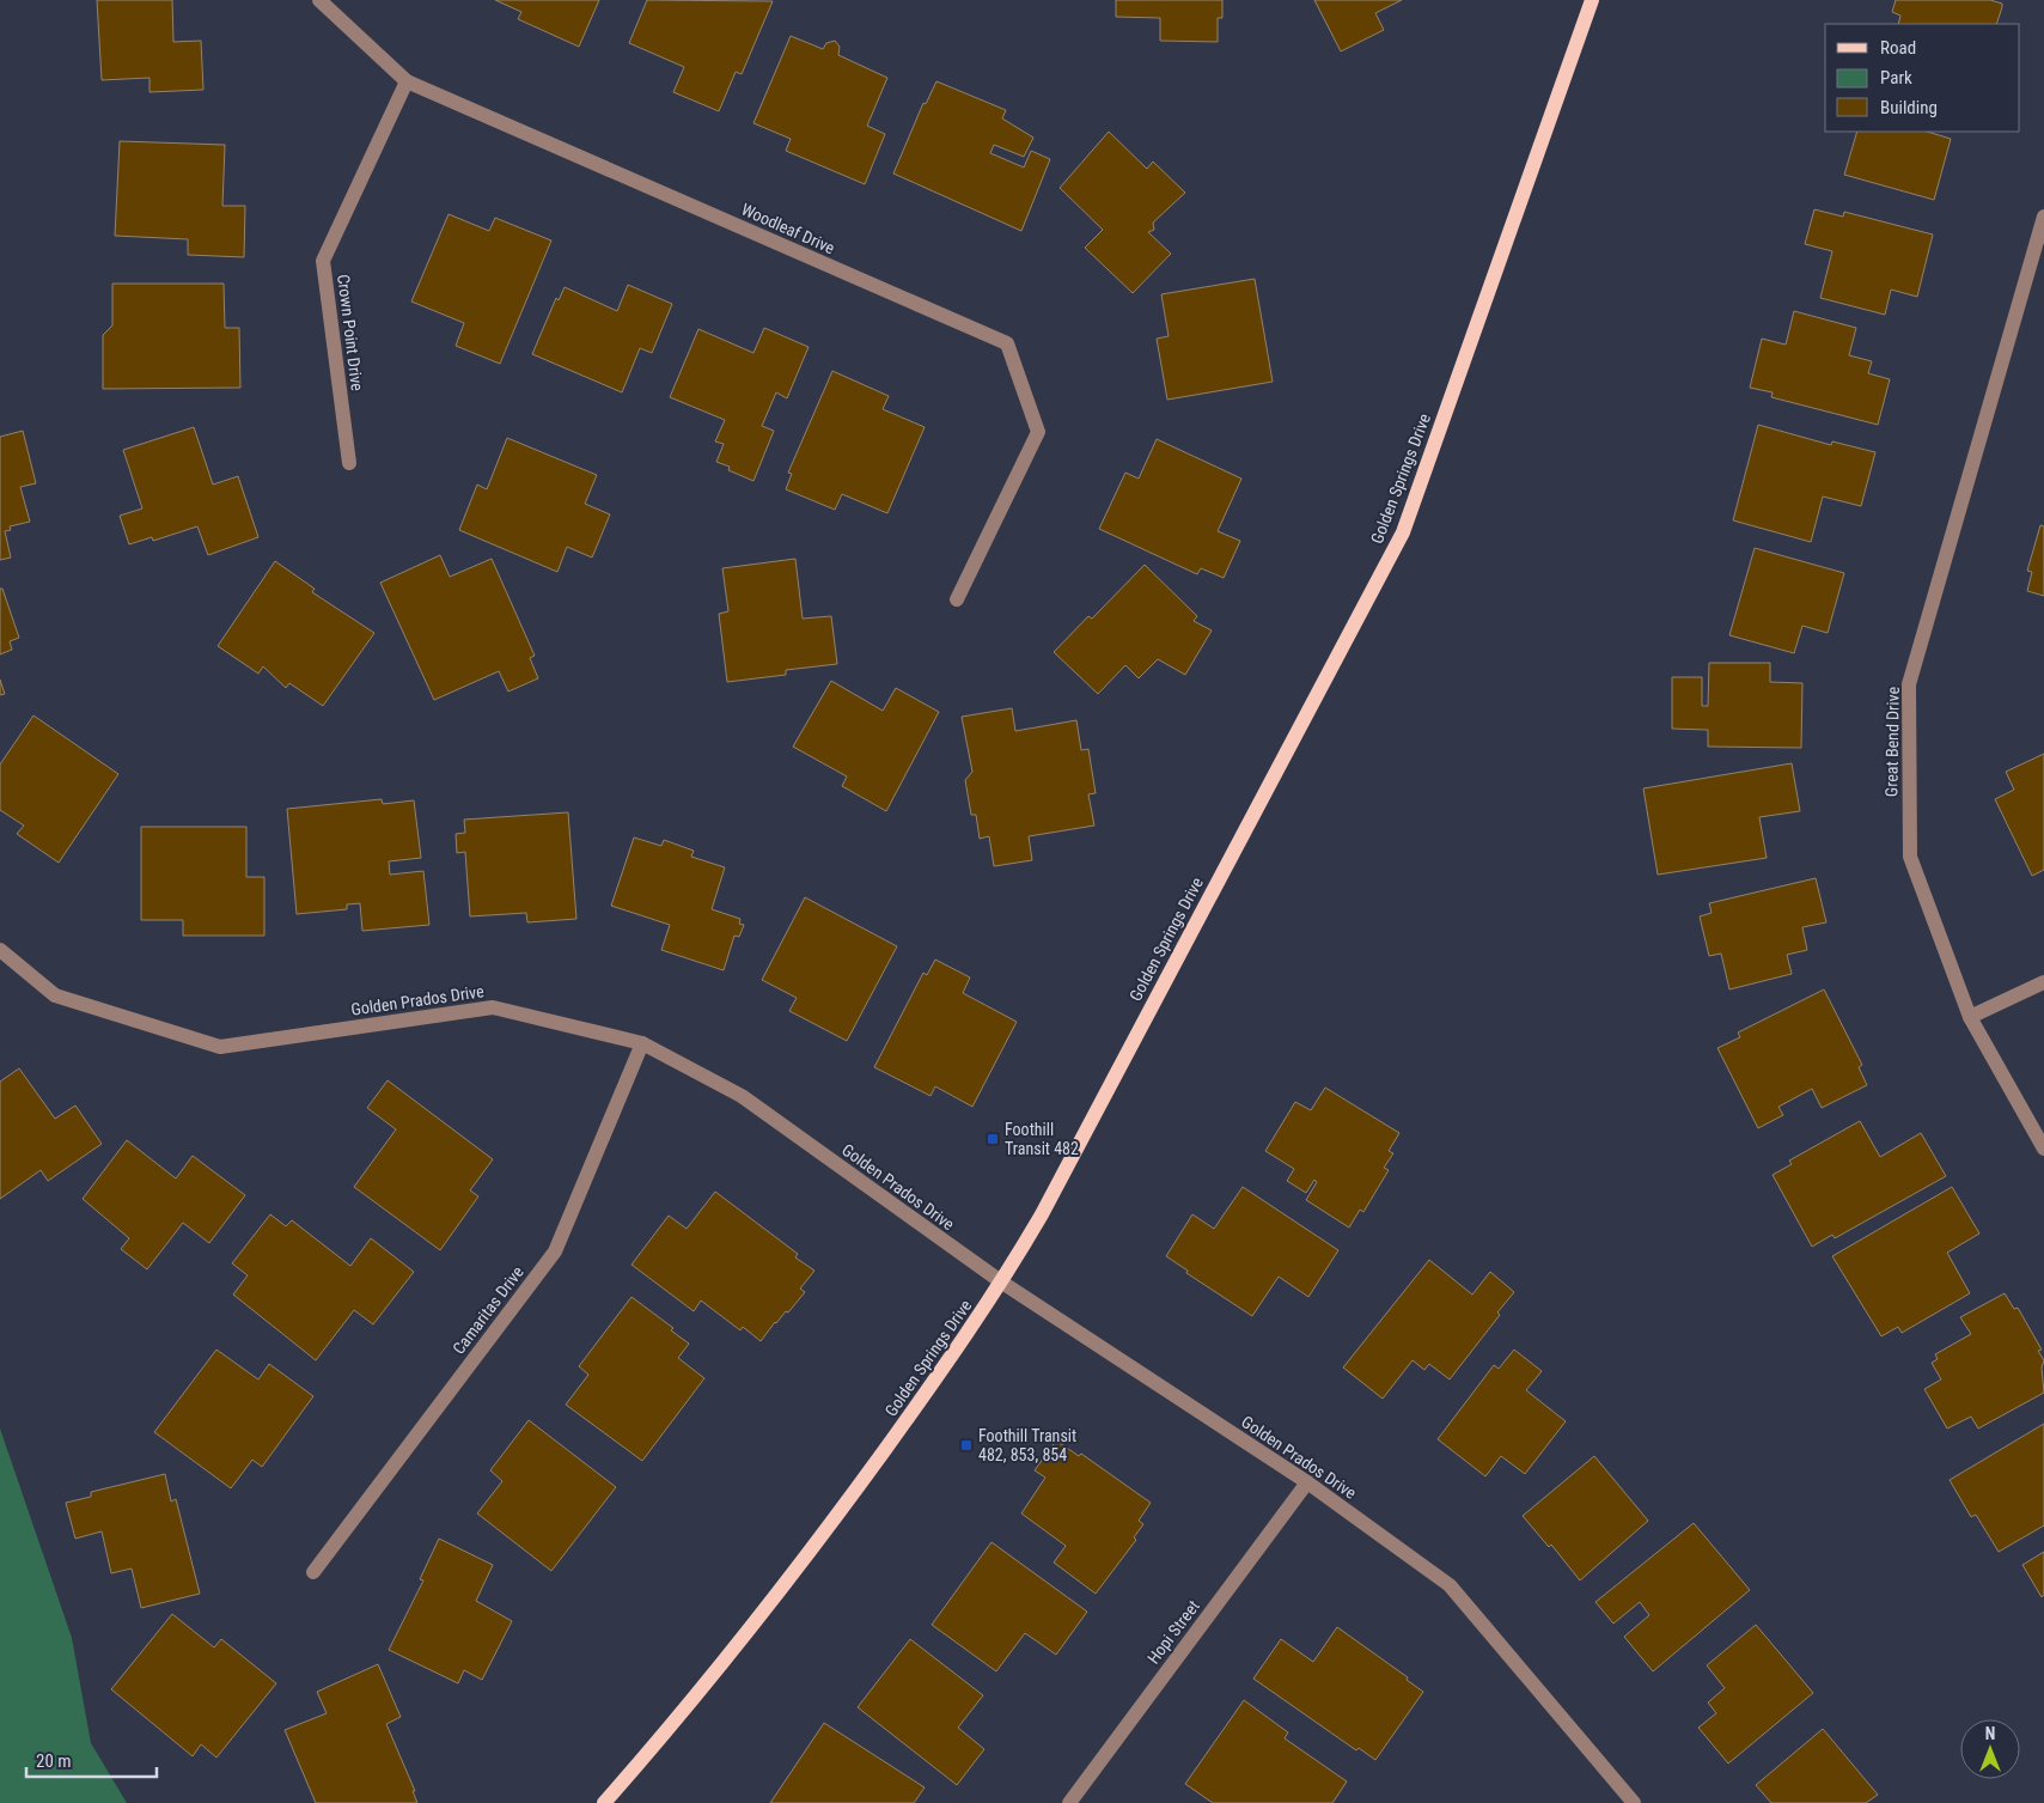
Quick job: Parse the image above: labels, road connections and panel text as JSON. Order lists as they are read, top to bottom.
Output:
{
  "streets": {
    "main road": ["Golden Springs Drive"],
    "street": [
      "Woodleaf Drive",
      "Crown Point Drive",
      "Great Bend Drive",
      "Golden Prados Drive",
      "Camaritas Drive",
      "Hopi Street"
    ]
  },
  "crossings": [
    ["Woodleaf Drive", "Crown Point Drive"],
    ["Golden Springs Drive", "Golden Prados Drive"],
    ["Golden Prados Drive", "Camaritas Drive"],
    ["Golden Prados Drive", "Hopi Street"]
  ],
  "places": {
    "transit": ["Foothill Transit 482", "Foothill Transit 482, 853, 854"]
  },
  "legend": ["Road", "Park", "Building"],
  "scale_bar": "20 m",
  "north": "top"
}
